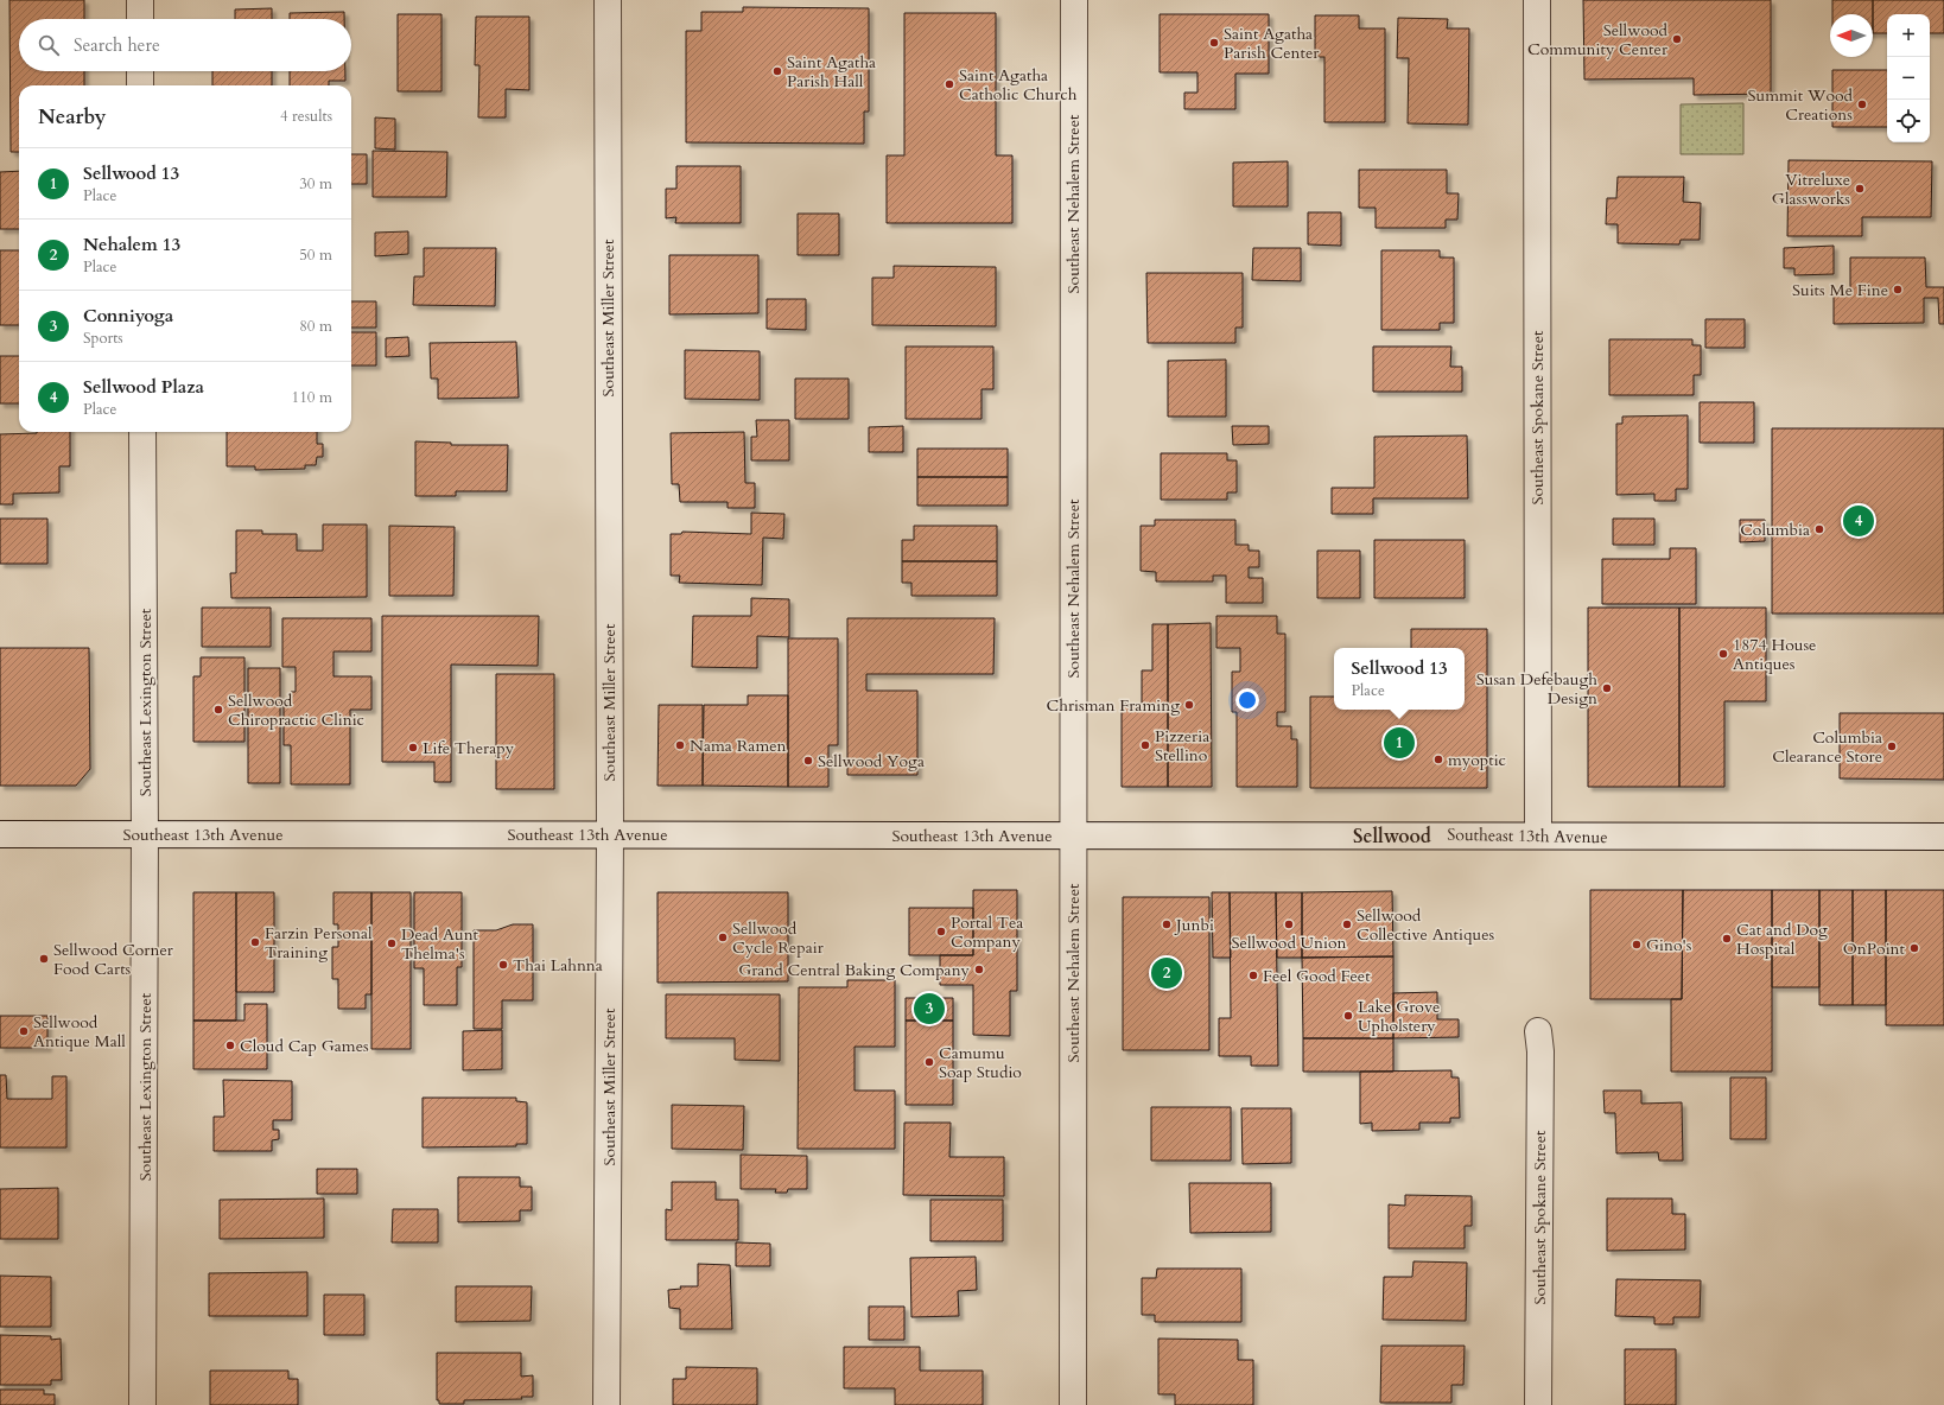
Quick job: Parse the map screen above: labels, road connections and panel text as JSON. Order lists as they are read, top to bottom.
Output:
{
  "streets": {
    "street": [
      "Southeast Nehalem Street",
      "Southeast Miller Street",
      "Southeast Spokane Street",
      "Southeast Lexington Street",
      "Southeast 13th Avenue"
    ]
  },
  "crossings": [
    ["Southeast Nehalem Street", "Southeast 13th Avenue"],
    ["Southeast Miller Street", "Southeast 13th Avenue"],
    ["Southeast Spokane Street", "Southeast 13th Avenue"],
    ["Southeast Lexington Street", "Southeast 13th Avenue"]
  ],
  "districts": ["Sellwood"],
  "places": [
    "Sellwood Community Center",
    "Saint Agatha Parish Center",
    "Saint Agatha Parish Hall",
    "Saint Agatha Catholic Church",
    "Summit Wood Creations",
    "Vitreluxe Glassworks",
    "Suits Me Fine",
    "Columbia",
    "1874 House Antiques",
    "Susan Defebaugh Design",
    "Chrisman Framing",
    "Sellwood Chiropractic Clinic",
    "Nama Ramen",
    "Pizzeria Stellino",
    "Columbia Clearance Store",
    "Life Therapy",
    "myoptic",
    "Sellwood Yoga",
    "Junbi",
    "Sellwood Union",
    "Sellwood Collective Antiques",
    "Portal Tea Company",
    "Sellwood Cycle Repair",
    "Cat and Dog Hospital",
    "Farzin Personal Training",
    "Dead Aunt Thelma's",
    "Gino's",
    "OnPoint",
    "Sellwood Corner Food Carts",
    "Thai Lahnna",
    "Grand Central Baking Company",
    "Feel Good Feet",
    "Lake Grove Upholstery",
    "Sellwood Antique Mall",
    "Cloud Cap Games",
    "Camumu Soap Studio"
  ],
  "north": "left",
  "page": {
    "map_buttons": ["+", "−"],
    "search": "Search here",
    "heading": ["Nearby", "4 results"],
    "list": [
      {
        "mark": "1",
        "name": "Sellwood 13",
        "note": "Place",
        "value": "30 m"
      },
      {
        "mark": "2",
        "name": "Nehalem 13",
        "note": "Place",
        "value": "50 m"
      },
      {
        "mark": "3",
        "name": "Conniyoga",
        "note": "Sports",
        "value": "80 m"
      },
      {
        "mark": "4",
        "name": "Sellwood Plaza",
        "note": "Place",
        "value": "110 m"
      }
    ],
    "pins": [
      "4",
      "1",
      "2",
      "3"
    ],
    "popup": ["Sellwood 13", "Place"]
  }
}
